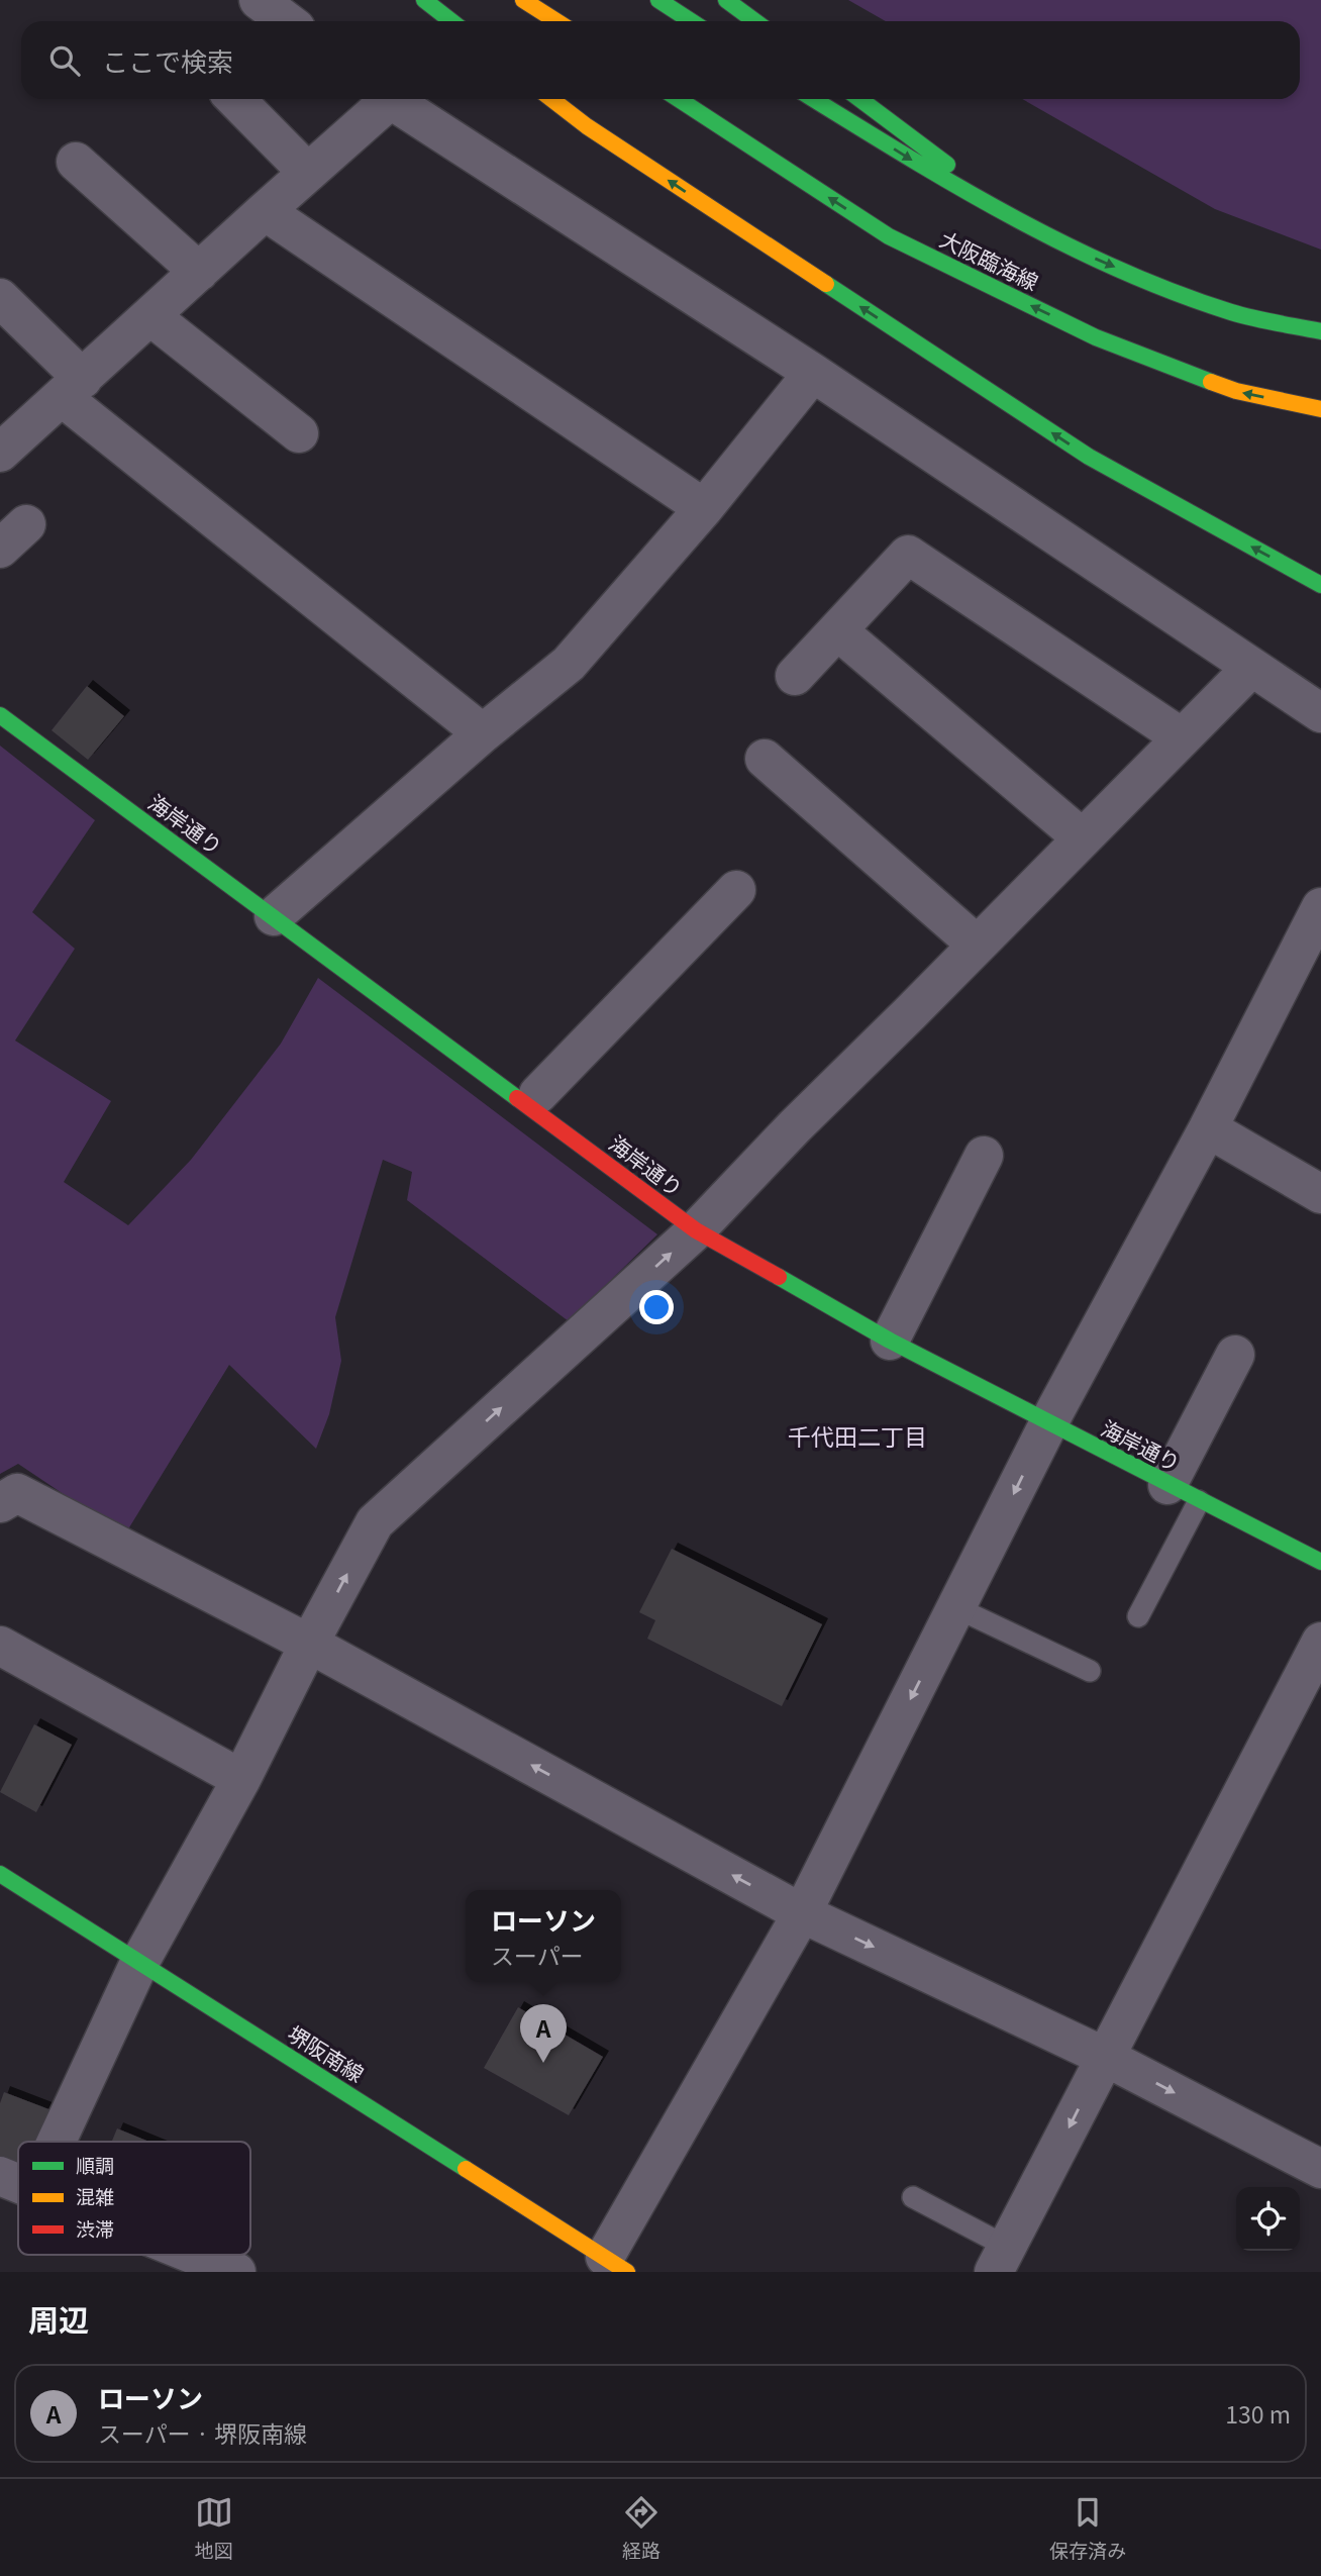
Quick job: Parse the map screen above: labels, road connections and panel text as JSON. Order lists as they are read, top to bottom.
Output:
{
  "streets": {
    "street": ["大阪臨海線", "海岸通り", "堺阪南線"]
  },
  "districts": ["千代田二丁目"],
  "legend": ["順調", "混雑", "渋滞"],
  "page": {
    "search": "ここで検索",
    "popup": ["ローソン", "スーパー"],
    "pins": "A",
    "heading": "周辺",
    "list": [
      {
        "mark": "A",
        "name": "ローソン",
        "note": "スーパー · 堺阪南線",
        "value": "130 m"
      }
    ],
    "nav": ["地図", "経路", "保存済み"]
  }
}
